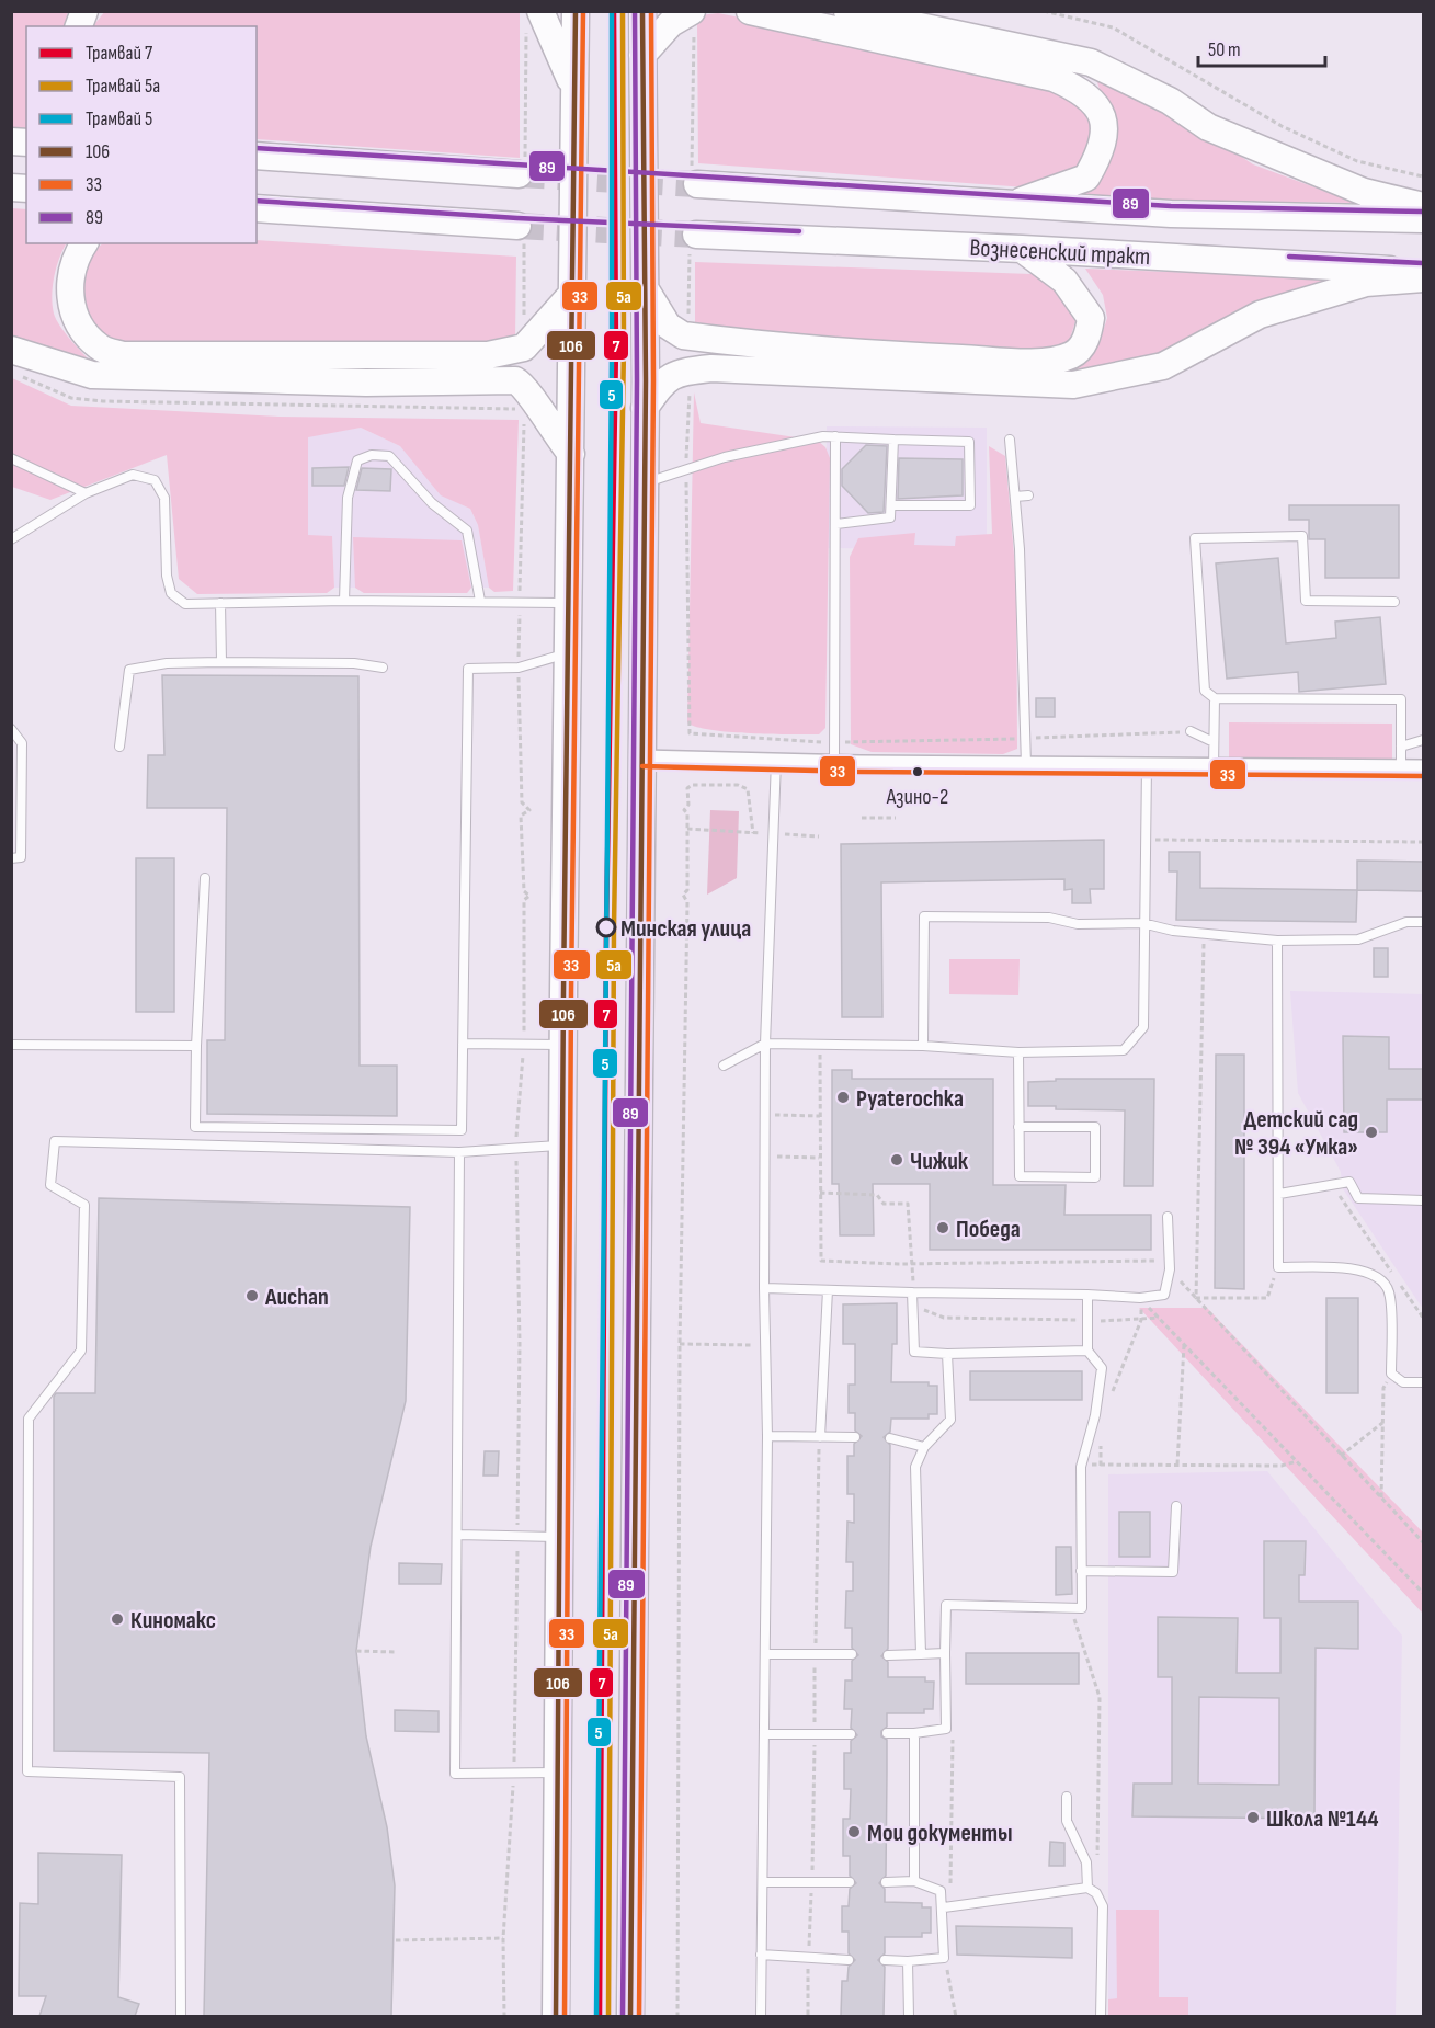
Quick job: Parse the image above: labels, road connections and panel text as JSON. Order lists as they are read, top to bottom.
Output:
{
  "streets": {
    "main road": ["Вознесенский тракт"]
  },
  "places": [
    "Азино-2",
    "Минская улица",
    "Pyaterochka",
    "Детский сад № 394 «Умка»",
    "Чижик",
    "Победа",
    "Auchan",
    "Киномакс",
    "Школа №144",
    "Мои документы"
  ],
  "lines": [
    "tram line 7",
    "tram line 5а",
    "tram line 5",
    "transit line 106",
    "transit line 33",
    "transit line 89"
  ],
  "legend": [
    "Трамвай 7",
    "Трамвай 5а",
    "Трамвай 5",
    "106",
    "33",
    "89"
  ],
  "scale_bar": "50 m"
}
